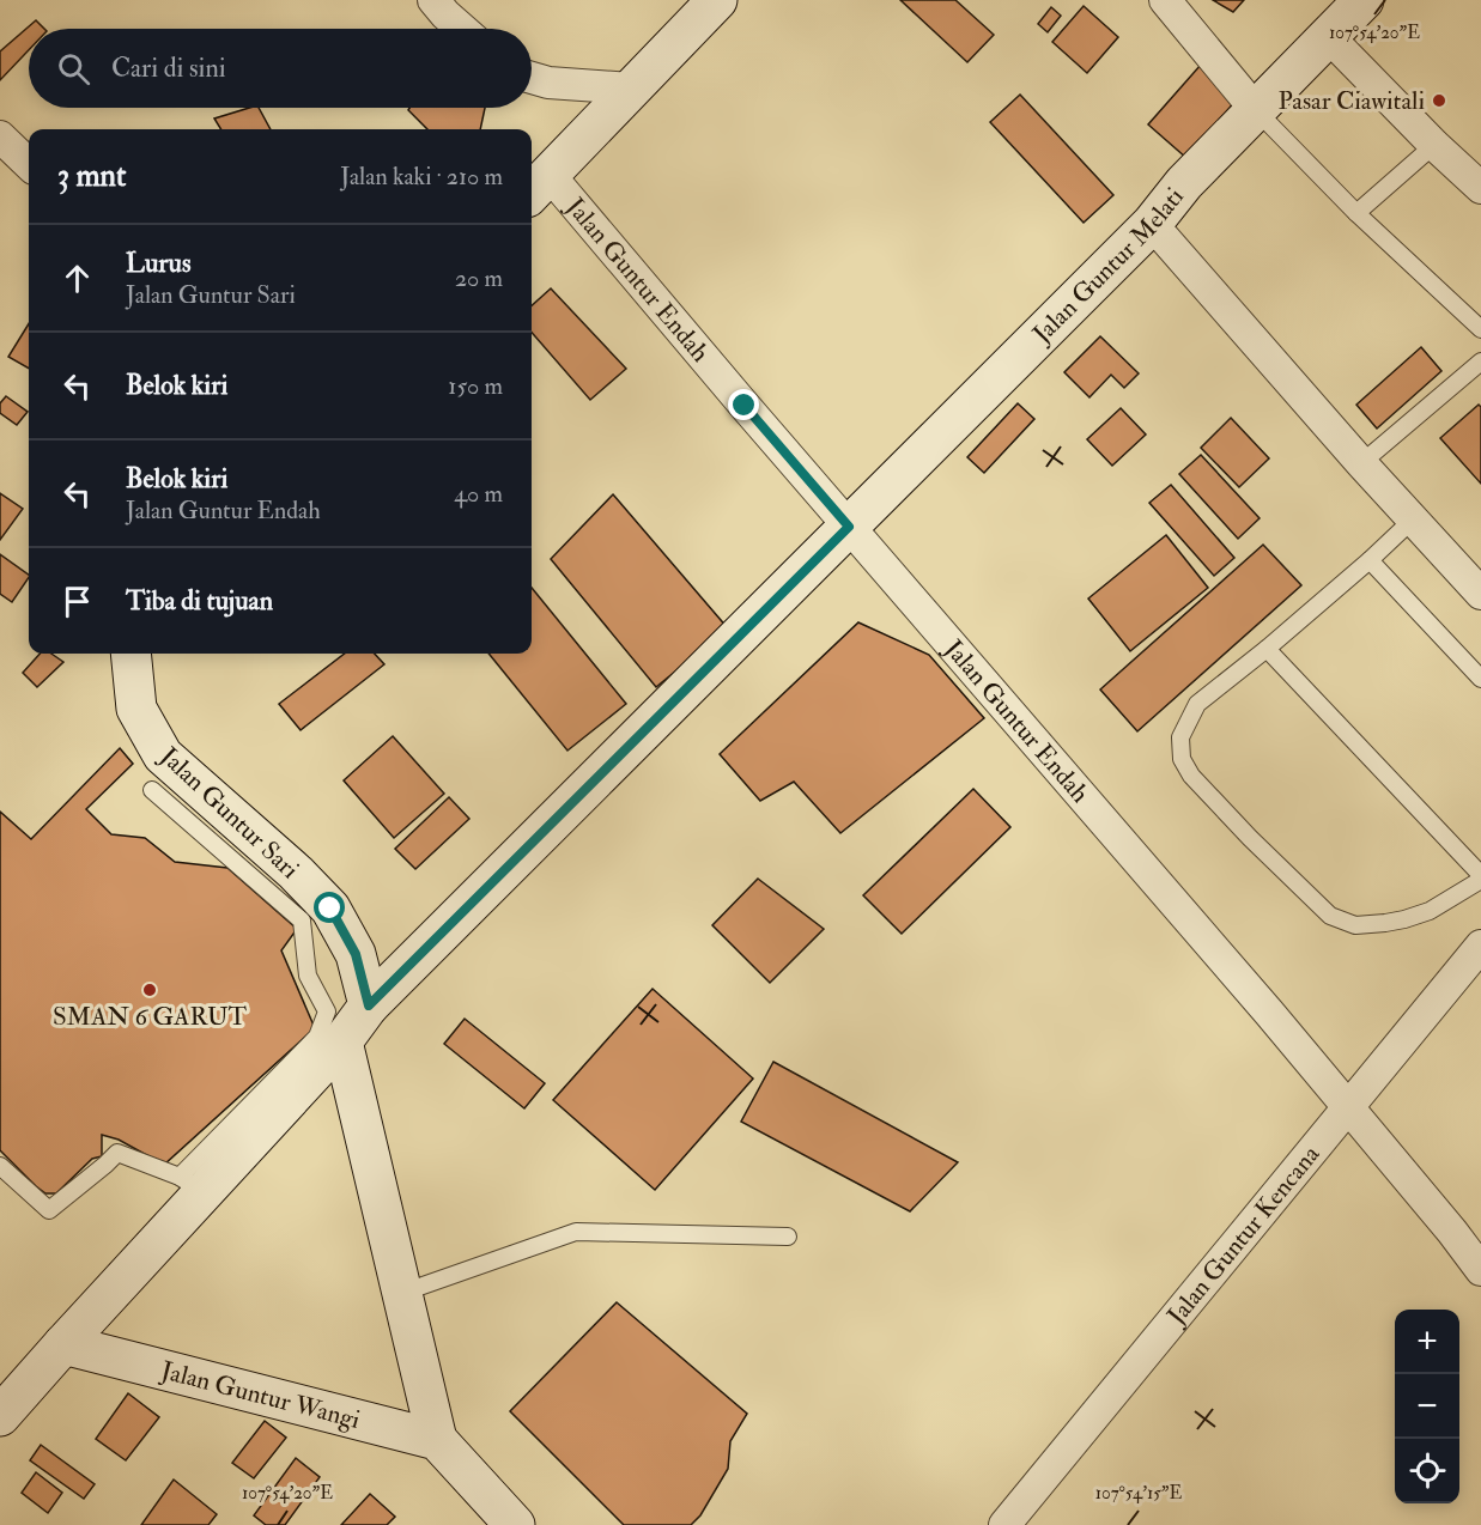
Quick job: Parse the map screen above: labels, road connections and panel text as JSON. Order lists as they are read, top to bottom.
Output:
{
  "streets": {
    "street": [
      "Jalan Guntur Melati",
      "Jalan Guntur Endah",
      "Jalan Guntur Sari",
      "Jalan Guntur Kencana",
      "Jalan Guntur Wangi"
    ]
  },
  "crossings": [
    ["Jalan Guntur Melati", "Jalan Guntur Endah"],
    ["Jalan Guntur Melati", "Jalan Guntur Sari"],
    ["Jalan Guntur Endah", "Jalan Guntur Kencana"]
  ],
  "places": ["Pasar Ciawitali", "SMAN 6 GARUT"],
  "page": {
    "search": "Cari di sini",
    "heading": ["3 mnt", "Jalan kaki · 210 m"],
    "list": [
      ["Lurus", "Jalan Guntur Sari", "20 m"],
      ["Belok kiri", "150 m"],
      ["Belok kiri", "Jalan Guntur Endah", "40 m"],
      "Tiba di tujuan"
    ],
    "map_buttons": ["+", "−"]
  },
  "coordinates": ["107°54'20\"E", "107°54'15\"E"]
}
